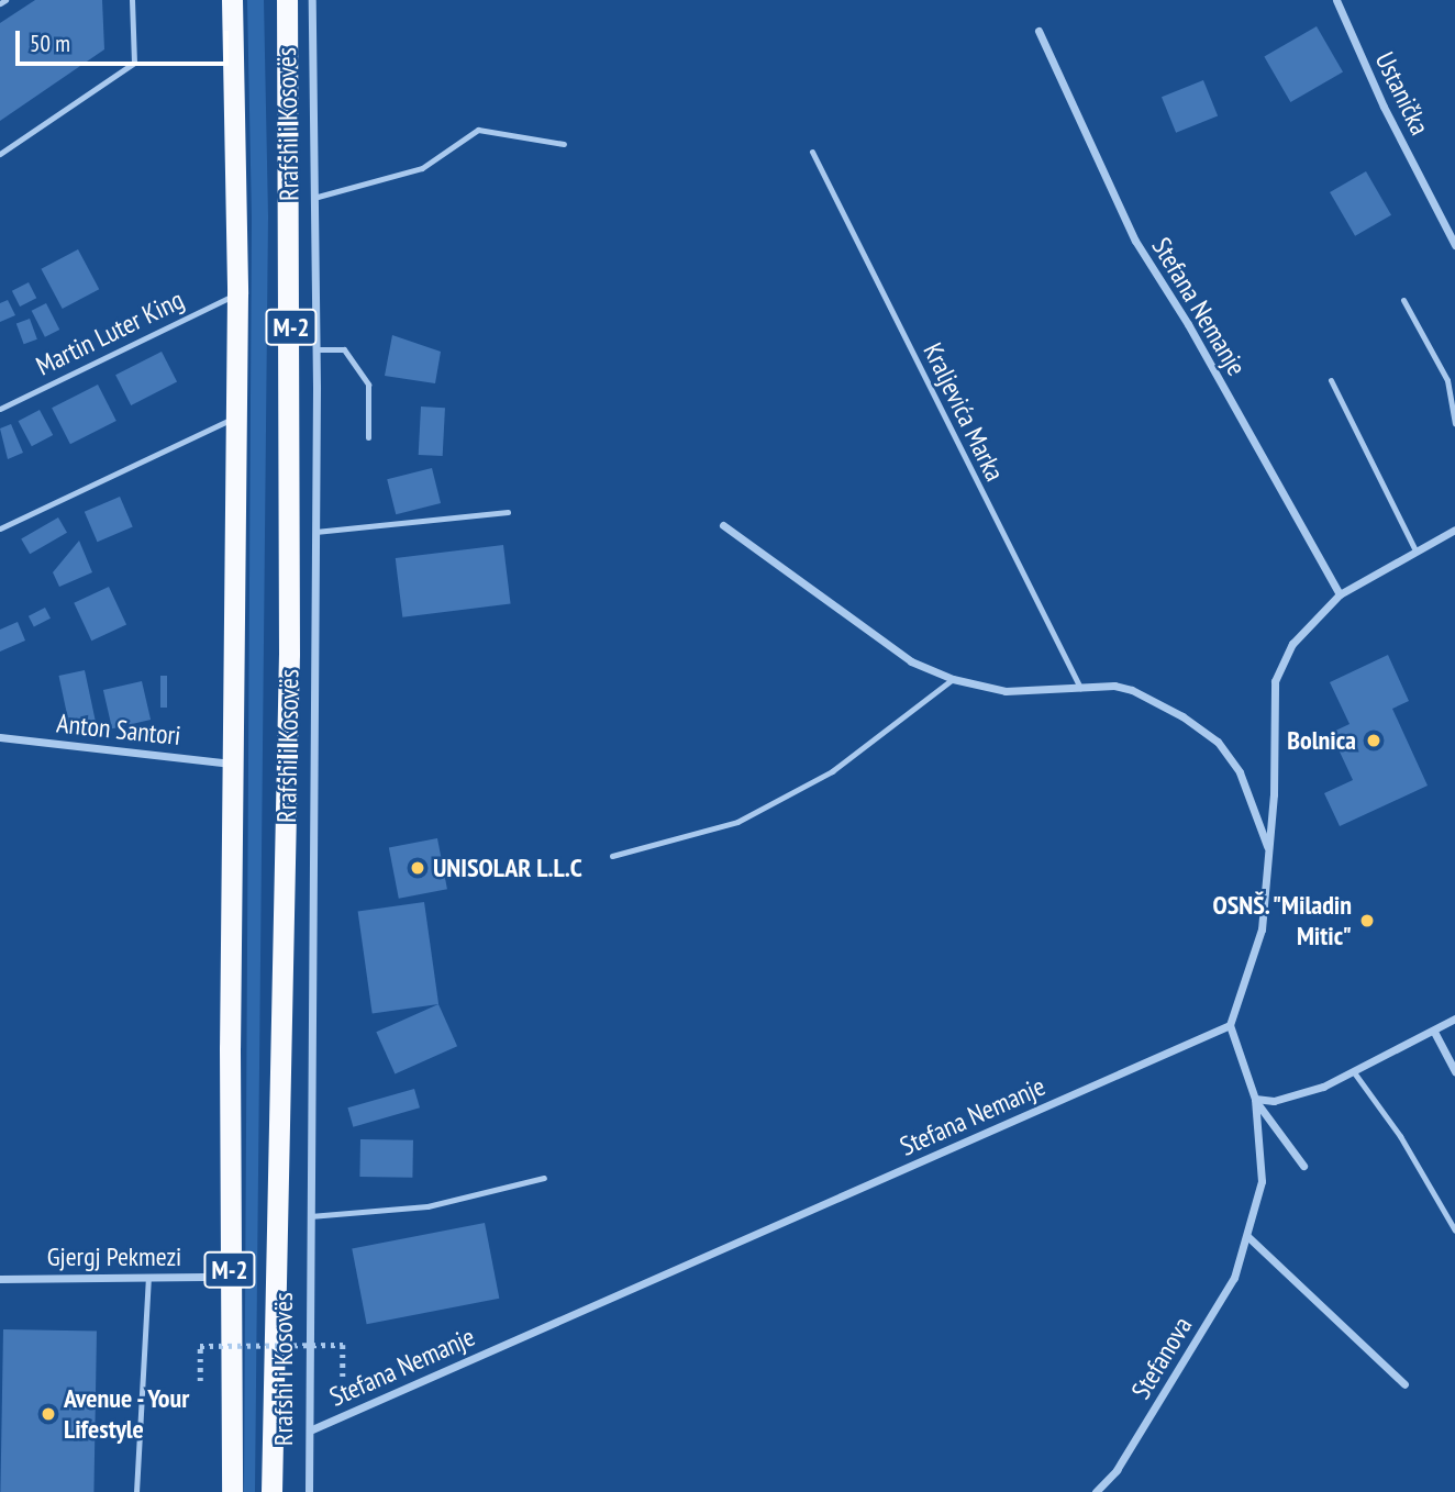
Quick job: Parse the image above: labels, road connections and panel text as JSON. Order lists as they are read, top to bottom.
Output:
{
  "streets": {
    "highway": ["Rrafshi i Kosovës", "M-2"],
    "street": [
      "Ustanička",
      "Stefana Nemanje",
      "Anton Santori",
      "Gjergj Pekmezi",
      "Stefanova"
    ],
    "lane": ["Martin Luter King", "Kraljevića Marka"]
  },
  "crossings": [
    ["Rrafshi i Kosovës", "Stefana Nemanje"],
    ["Rrafshi i Kosovës", "Martin Luter King"],
    ["Rrafshi i Kosovës", "Anton Santori"],
    ["Rrafshi i Kosovës", "Gjergj Pekmezi"]
  ],
  "places": [
    "Bolnica",
    "UNISOLAR L.L.C",
    "OSNŠ. \"Miladin Mitic\"",
    "Avenue - Your Lifestyle"
  ],
  "scale_bar": "50 m"
}
